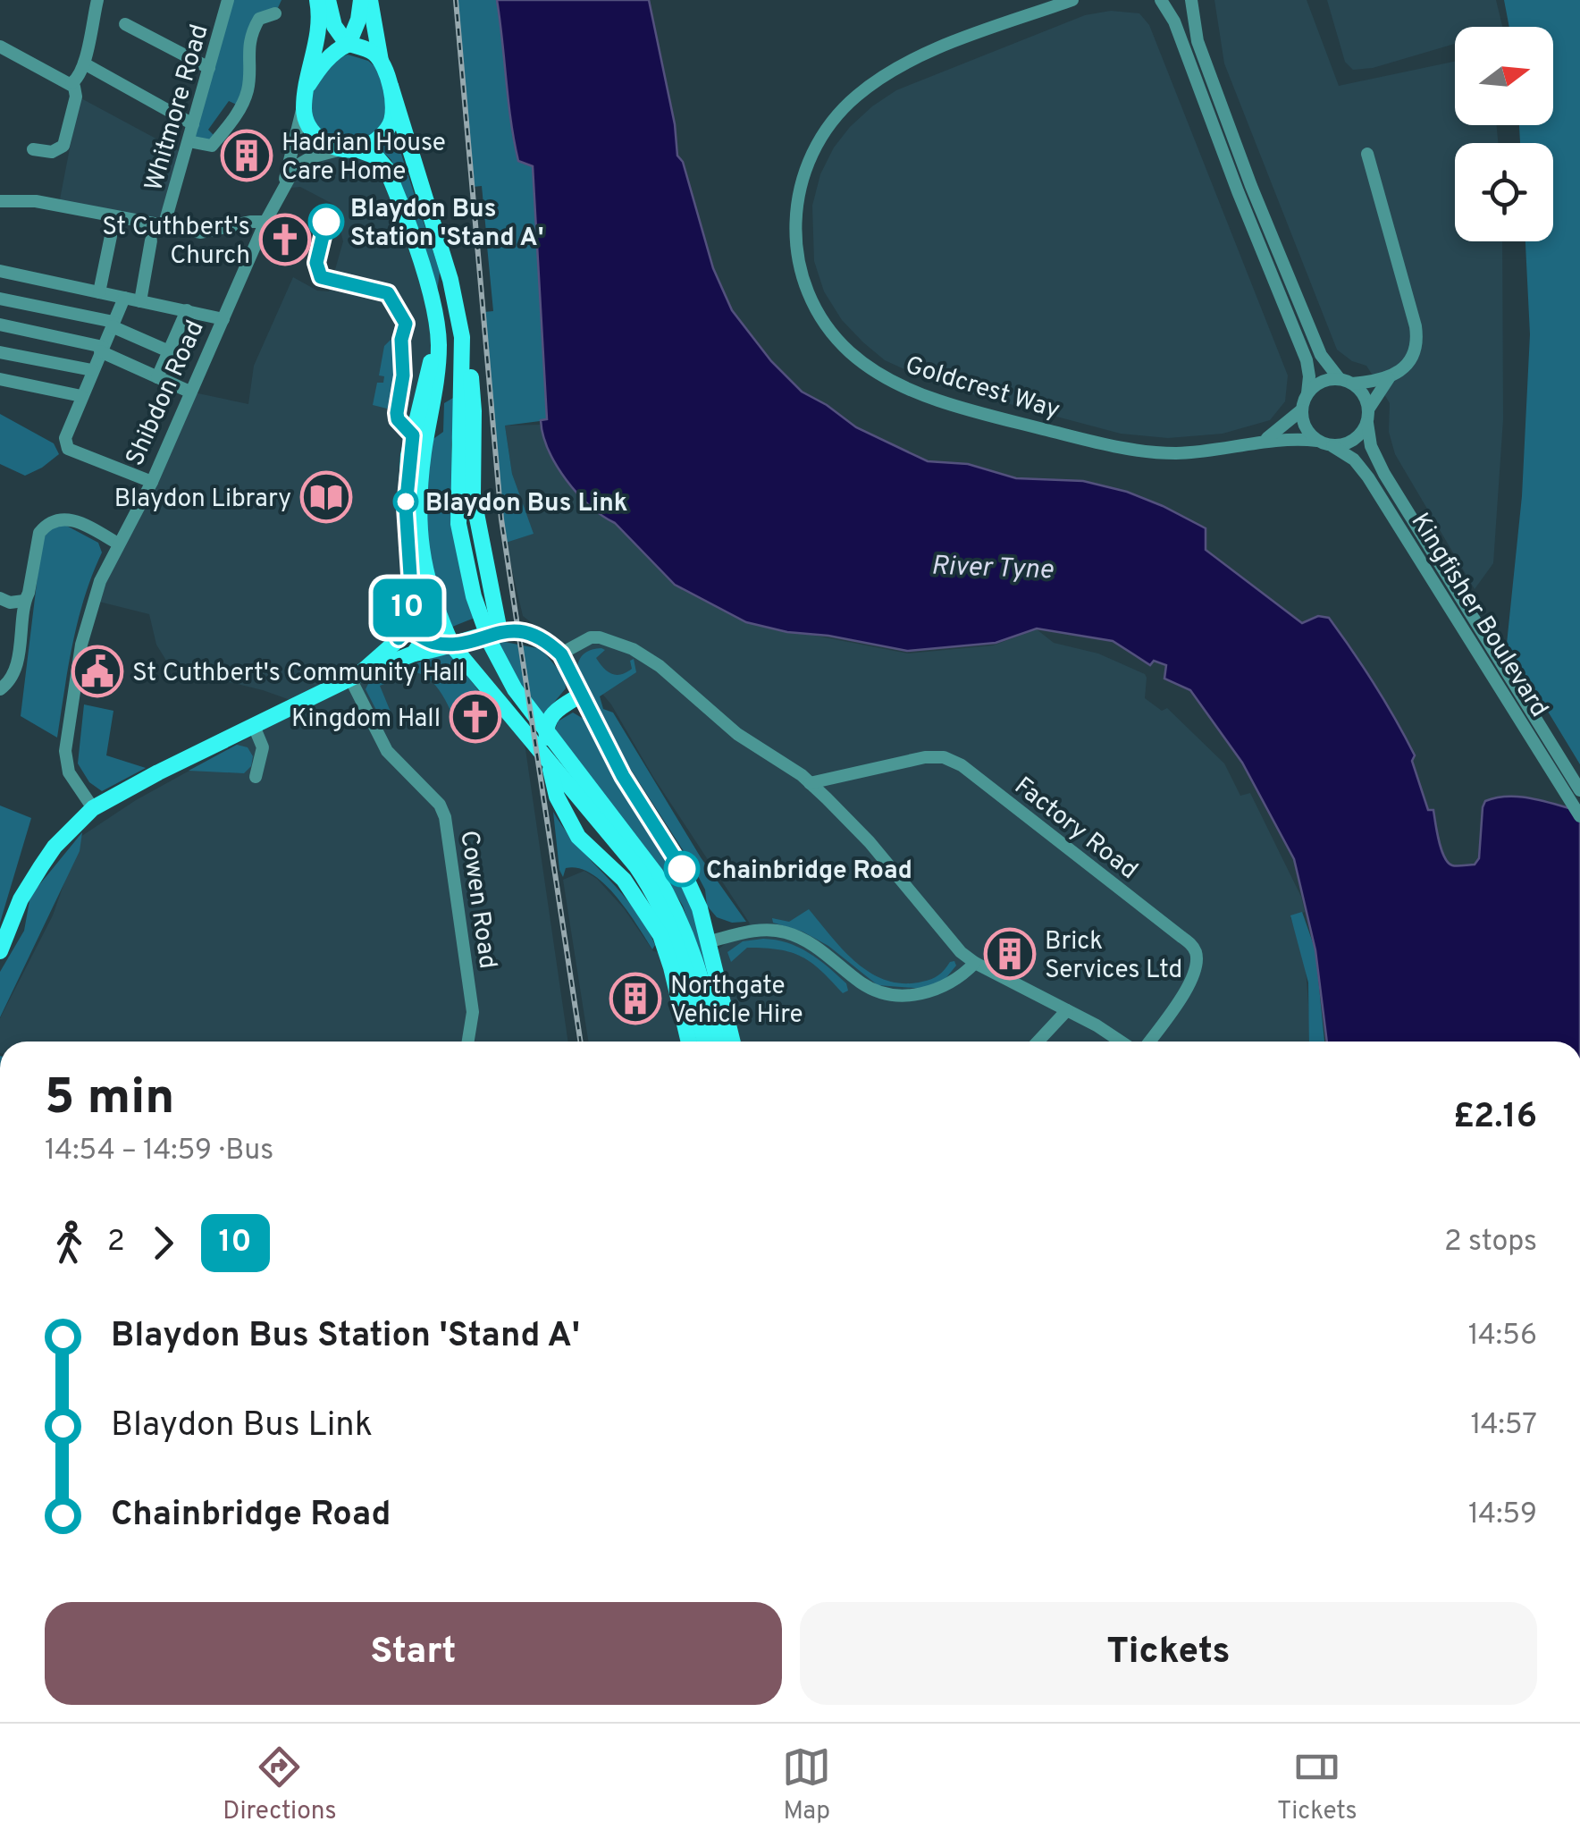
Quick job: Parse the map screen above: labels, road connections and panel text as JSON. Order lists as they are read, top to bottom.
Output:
{
  "streets": {
    "street": [
      "Whitmore Road",
      "Goldcrest Way",
      "Shibdon Road",
      "Kingfisher Boulevard",
      "Factory Road",
      "Cowen Road"
    ]
  },
  "crossings": [
    ["Goldcrest Way", "Kingfisher Boulevard"]
  ],
  "water": ["River Tyne"],
  "places": {
    "building": ["Hadrian House Care Home", "Brick Services Ltd", "Northgate Vehicle Hire"],
    "other": ["Blaydon Bus Station 'Stand A'", "Blaydon Bus Link", "Chainbridge Road"],
    "church": ["St Cuthbert's Church", "Kingdom Hall"],
    "library": ["Blaydon Library"],
    "public building": ["St Cuthbert's Community Hall"]
  },
  "lines": ["bus line 10"],
  "north": "right",
  "page": {
    "on_map": "10",
    "heading": ["5 min", "14:54 – 14:59 · Bus", "£2.16"],
    "legs": ["2", "10", "2 stops"],
    "list": [
      {
        "name": "Blaydon Bus Station 'Stand A'",
        "value": "14:56"
      },
      {
        "name": "Blaydon Bus Link",
        "value": "14:57"
      },
      {
        "name": "Chainbridge Road",
        "value": "14:59"
      }
    ],
    "buttons": ["Start", "Tickets"],
    "tabs": ["Directions", "Map", "Tickets"]
  }
}
